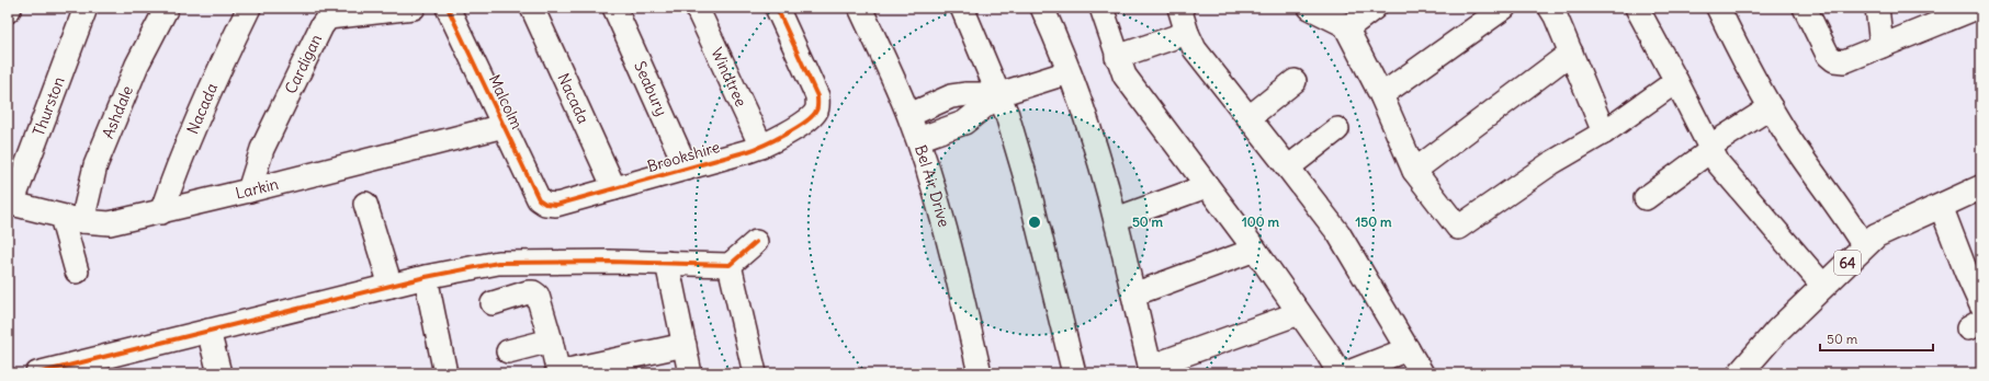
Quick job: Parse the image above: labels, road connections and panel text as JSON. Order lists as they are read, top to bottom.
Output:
{
  "streets": {
    "main road": ["64"],
    "street": [
      "Cardigan",
      "Windtree",
      "Seabury",
      "Nacada",
      "Malcolm",
      "Thurston",
      "Ashdale",
      "Brookshire",
      "Bel Air Drive",
      "Larkin"
    ]
  },
  "crossings": [
    ["Cardigan", "Larkin"],
    ["Windtree", "Brookshire"],
    ["Seabury", "Brookshire"],
    ["Nacada", "Brookshire"],
    ["Nacada", "Larkin"],
    ["Malcolm", "Brookshire"],
    ["Malcolm", "Larkin"],
    ["Thurston", "Larkin"],
    ["Ashdale", "Larkin"]
  ],
  "scale_bar": "50 m",
  "rings": ["50 m", "100 m", "150 m"]
}
